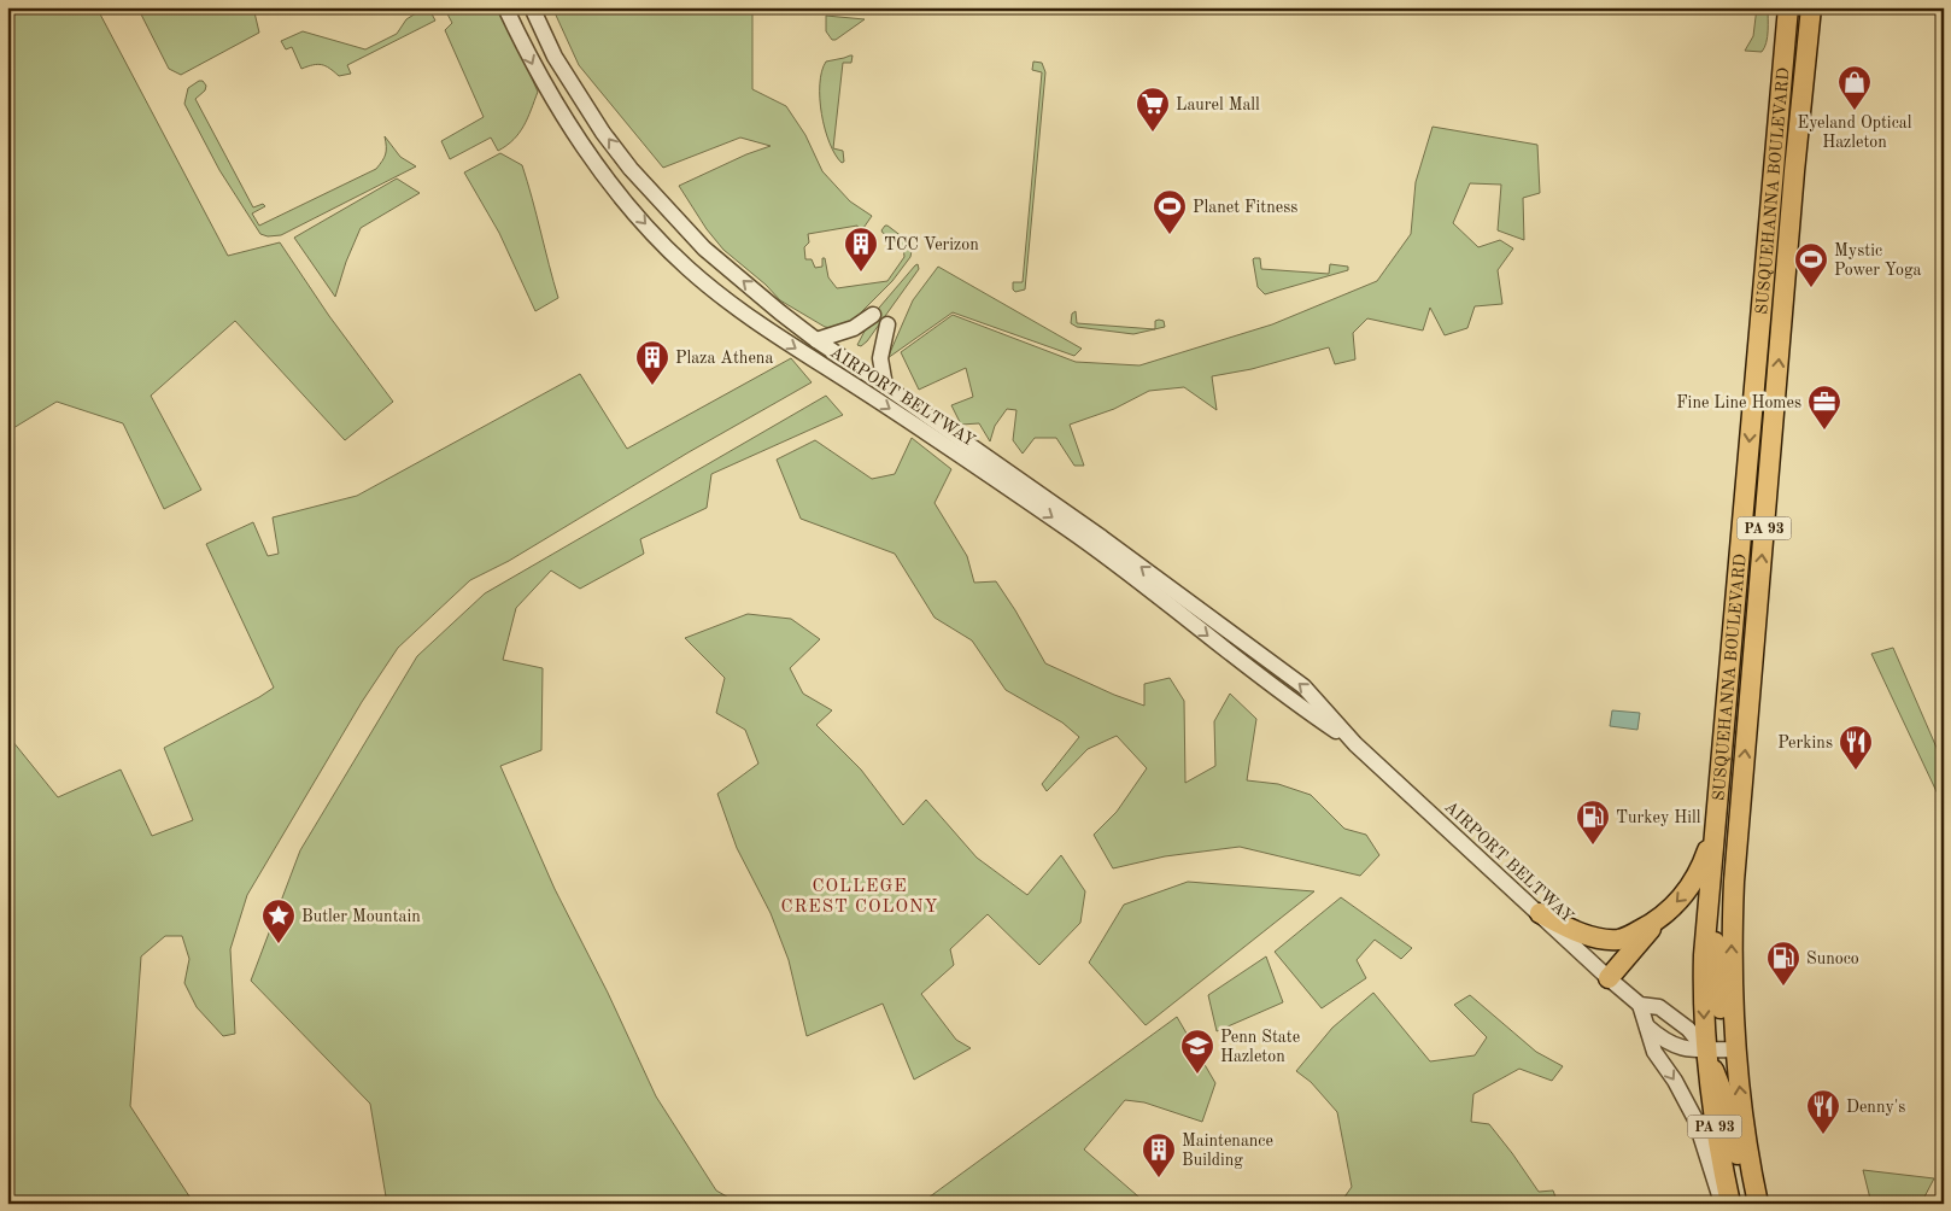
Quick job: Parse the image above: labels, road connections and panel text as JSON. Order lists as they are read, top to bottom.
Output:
{
  "streets": {
    "highway": ["SUSQUEHANNA BOULEVARD", "PA 93"],
    "street": ["AIRPORT BELTWAY"]
  },
  "crossings": [
    ["SUSQUEHANNA BOULEVARD", "AIRPORT BELTWAY"],
    ["SUSQUEHANNA BOULEVARD", "PA 93"]
  ],
  "districts": ["COLLEGE CREST COLONY"],
  "places": {
    "shop": ["Eyeland Optical Hazleton"],
    "supermarket": ["Laurel Mall"],
    "sports": ["Planet Fitness", "Mystic Power Yoga"],
    "building": ["TCC Verizon", "Plaza Athena", "Maintenance Building"],
    "office": ["Fine Line Homes"],
    "restaurant": ["Perkins", "Denny's"],
    "fuel station": ["Turkey Hill", "Sunoco"],
    "place": ["Butler Mountain"],
    "school or university": ["Penn State Hazleton"]
  }
}
